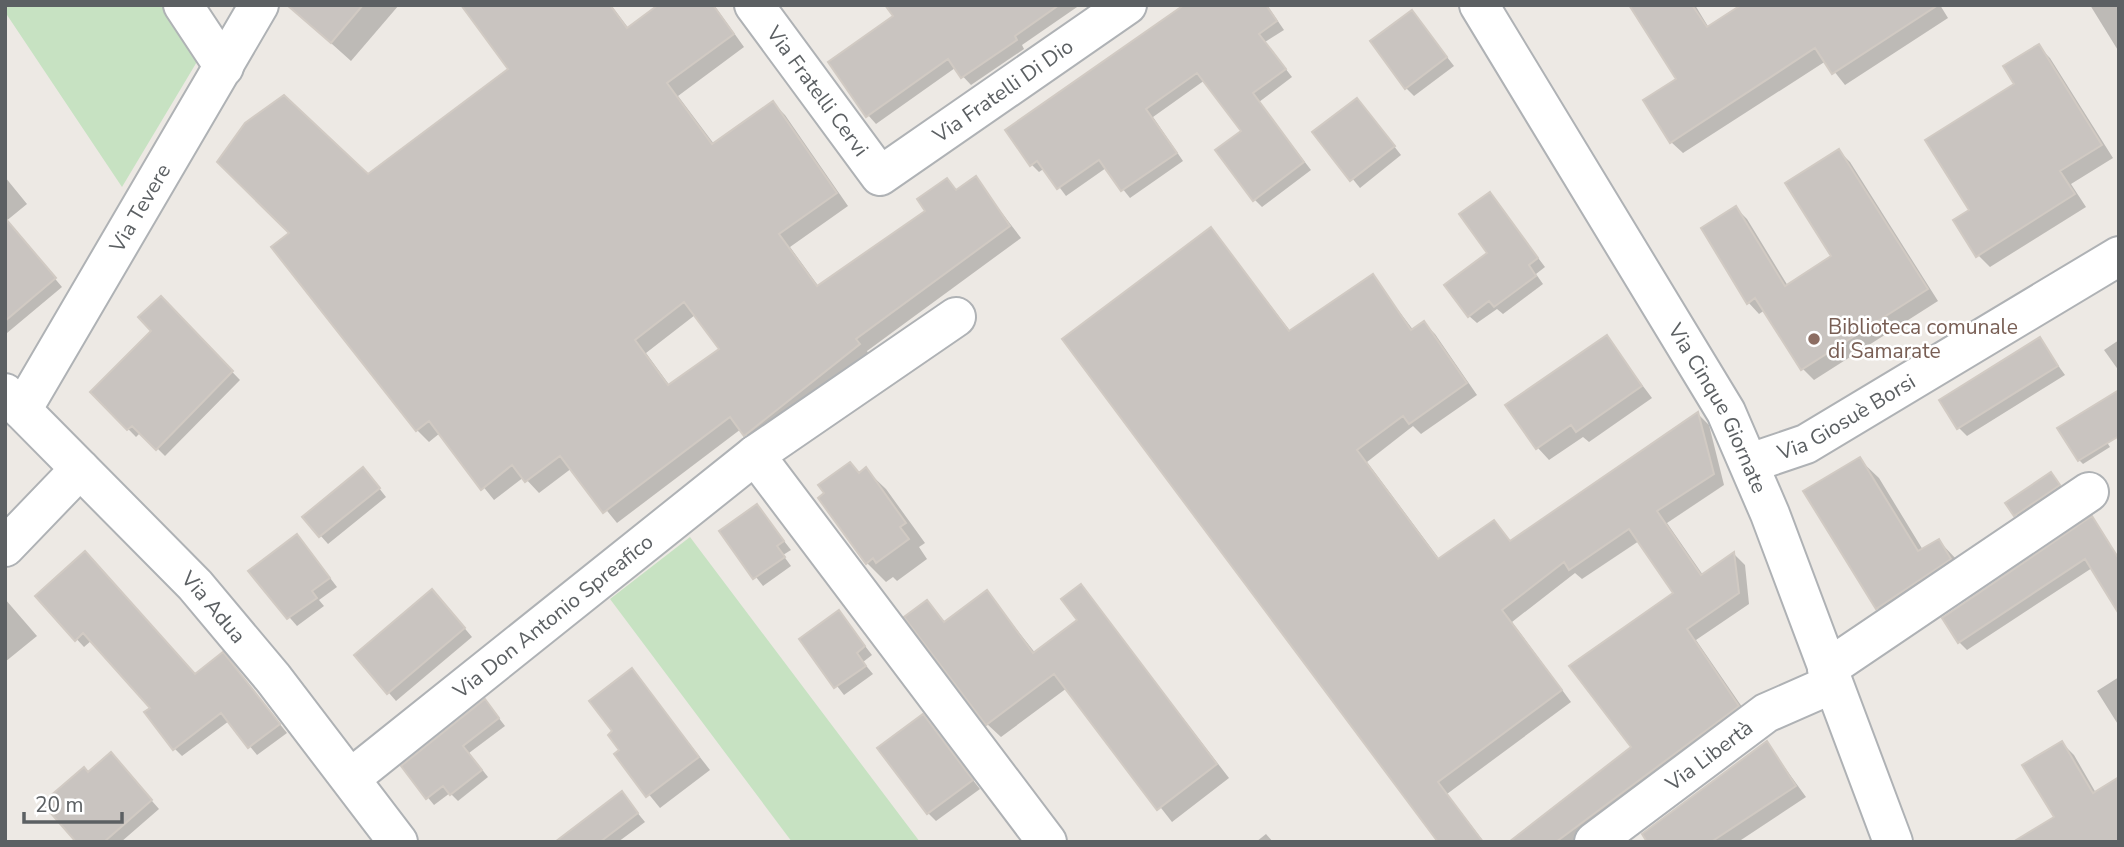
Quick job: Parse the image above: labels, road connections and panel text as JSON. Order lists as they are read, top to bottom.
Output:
{
  "streets": {
    "street": [
      "Via Fratelli Cervi",
      "Via Fratelli Di Dio",
      "Via Tevere",
      "Via Cinque Giornate",
      "Via Giosuè Borsi",
      "Via Adua",
      "Via Don Antonio Spreafico",
      "Via Libertà"
    ]
  },
  "crossings": [
    ["Via Fratelli Cervi", "Via Fratelli Di Dio"],
    ["Via Tevere", "Via Adua"],
    ["Via Cinque Giornate", "Via Giosuè Borsi"],
    ["Via Cinque Giornate", "Via Libertà"],
    ["Via Adua", "Via Don Antonio Spreafico"]
  ],
  "places": ["Biblioteca comunale di Samarate"],
  "scale_bar": "20 m"
}
